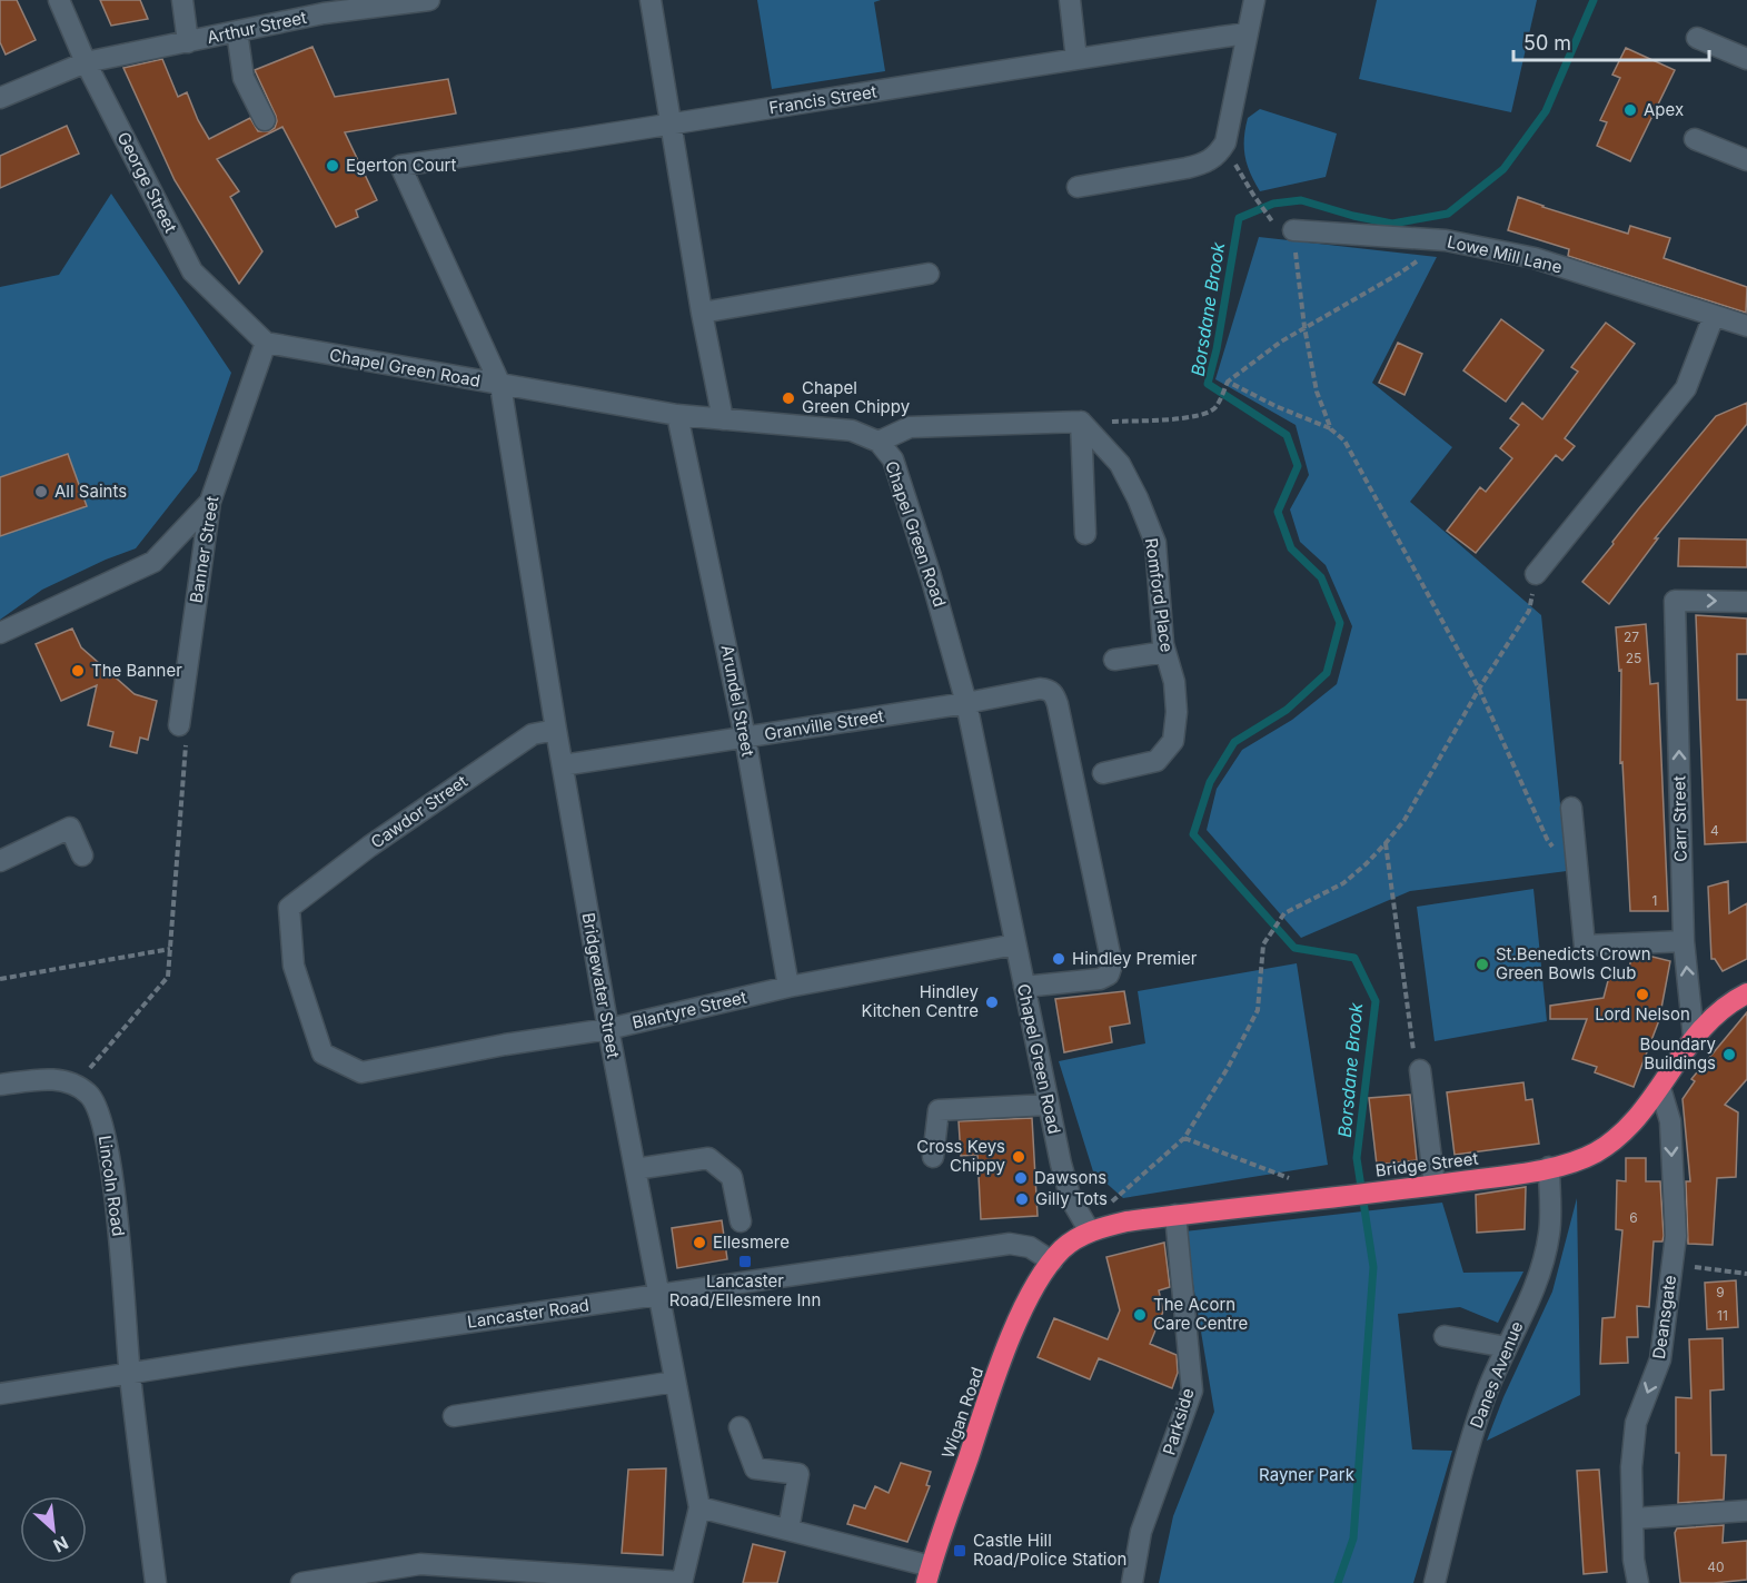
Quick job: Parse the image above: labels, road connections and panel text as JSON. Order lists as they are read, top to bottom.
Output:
{
  "streets": {
    "highway": ["Bridge Street", "Wigan Road"],
    "street": [
      "Arthur Street",
      "Francis Street",
      "George Street",
      "Lowe Mill Lane",
      "Chapel Green Road",
      "Banner Street",
      "Romford Place",
      "Arundel Street",
      "Granville Street",
      "Cawdor Street",
      "Carr Street",
      "Bridgewater Street",
      "Blantyre Street",
      "Lincoln Road",
      "Lancaster Road",
      "Deansgate",
      "Danes Avenue",
      "Parkside"
    ]
  },
  "crossings": [
    ["Arthur Street", "George Street"],
    ["Francis Street", "Bridgewater Street"],
    ["George Street", "Chapel Green Road"],
    ["George Street", "Banner Street"],
    ["Chapel Green Road", "Banner Street"],
    ["Chapel Green Road", "Arundel Street"],
    ["Chapel Green Road", "Granville Street"],
    ["Chapel Green Road", "Bridgewater Street"],
    ["Chapel Green Road", "Blantyre Street"],
    ["Chapel Green Road", "Bridge Street"],
    ["Arundel Street", "Granville Street"],
    ["Arundel Street", "Blantyre Street"],
    ["Granville Street", "Bridgewater Street"],
    ["Cawdor Street", "Bridgewater Street"],
    ["Cawdor Street", "Blantyre Street"],
    ["Carr Street", "Bridge Street"],
    ["Bridgewater Street", "Blantyre Street"],
    ["Bridgewater Street", "Lancaster Road"],
    ["Bridge Street", "Lancaster Road"],
    ["Bridge Street", "Deansgate"],
    ["Bridge Street", "Danes Avenue"],
    ["Bridge Street", "Wigan Road"],
    ["Bridge Street", "Parkside"],
    ["Lincoln Road", "Lancaster Road"],
    ["Lancaster Road", "Wigan Road"]
  ],
  "one_way": ["Carr Street", "Deansgate"],
  "water": ["Borsdane Brook"],
  "parks": ["Rayner Park"],
  "places": {
    "other": [
      "Apex",
      "Egerton Court",
      "Chapel Green Chippy",
      "All Saints",
      "The Banner",
      "Hindley Premier",
      "St.Benedicts Crown Green Bowls Club",
      "Lord Nelson",
      "Hindley Kitchen Centre",
      "Boundary Buildings",
      "Cross Keys Chippy",
      "Dawsons",
      "Gilly Tots",
      "Ellesmere",
      "The Acorn Care Centre"
    ],
    "transit": ["Lancaster Road/Ellesmere Inn", "Castle Hill Road/Police Station"]
  },
  "house_numbers": [
    "27",
    "25",
    "4",
    "1",
    "6",
    "9",
    "11",
    "40"
  ],
  "scale_bar": "50 m",
  "north": "bottom right"
}
